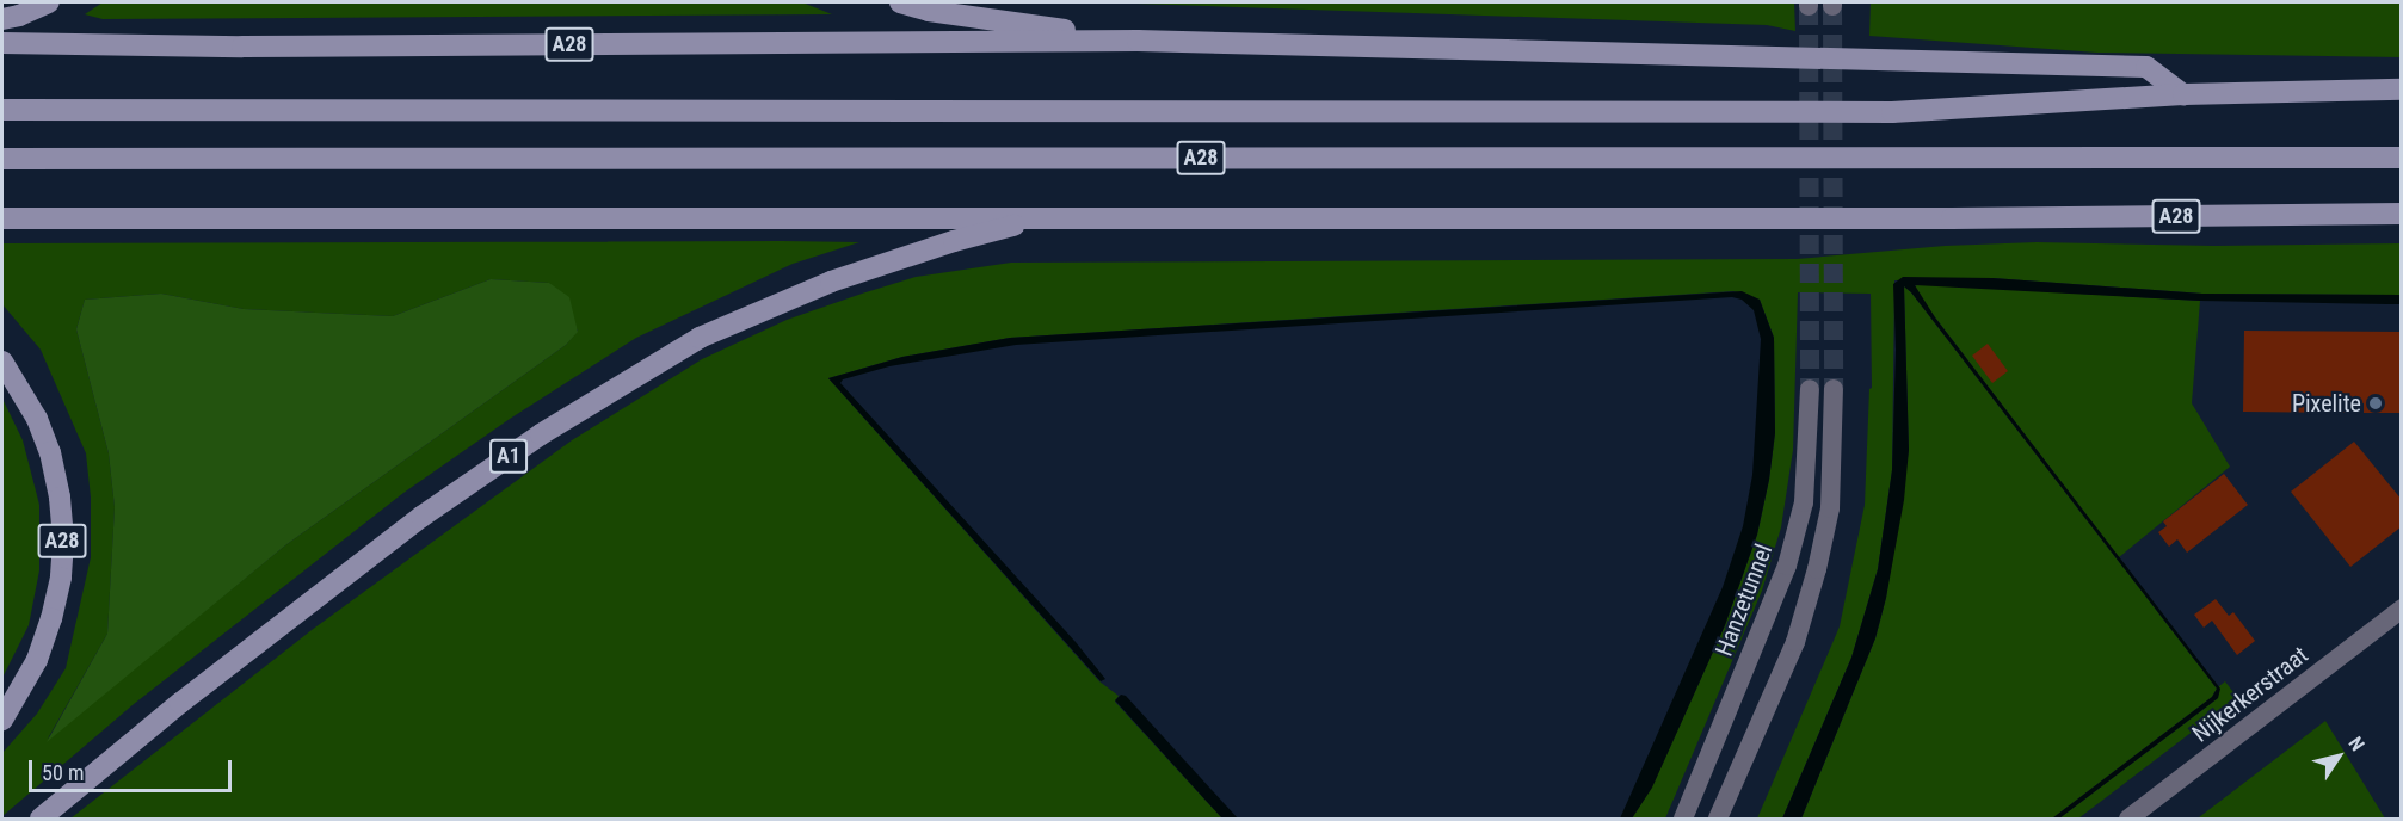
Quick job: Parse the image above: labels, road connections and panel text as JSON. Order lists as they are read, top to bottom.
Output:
{
  "streets": {
    "highway": ["A28", "A1"],
    "main road": ["Hanzetunnel", "Nijkerkerstraat"]
  },
  "crossings": [
    ["A28", "A1"]
  ],
  "places": ["Pixelite"],
  "scale_bar": "50 m",
  "north": "top right"
}
